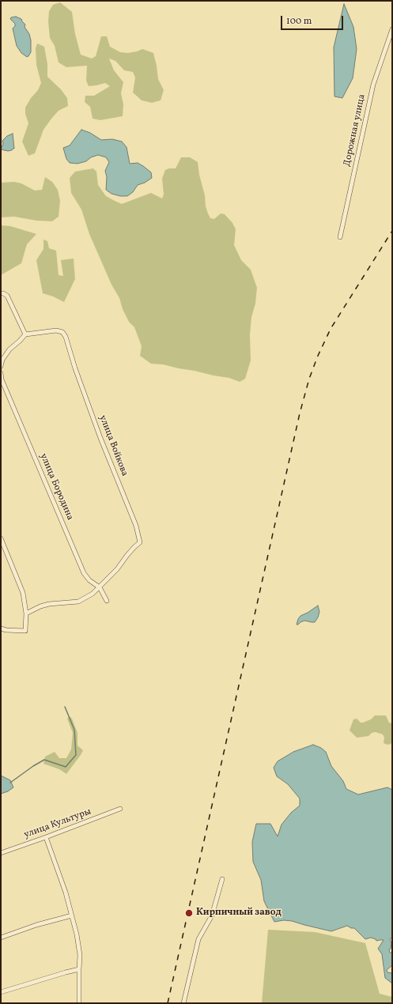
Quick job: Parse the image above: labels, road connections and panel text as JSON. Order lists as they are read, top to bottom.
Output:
{
  "streets": {
    "street": [
      "Дорожная улица",
      "улица Войкова",
      "улица Бородина",
      "улица Культуры"
    ]
  },
  "crossings": [
    ["улица Войкова", "улица Бородина"]
  ],
  "places": ["Кирпичный завод"],
  "scale_bar": "100 m"
}
